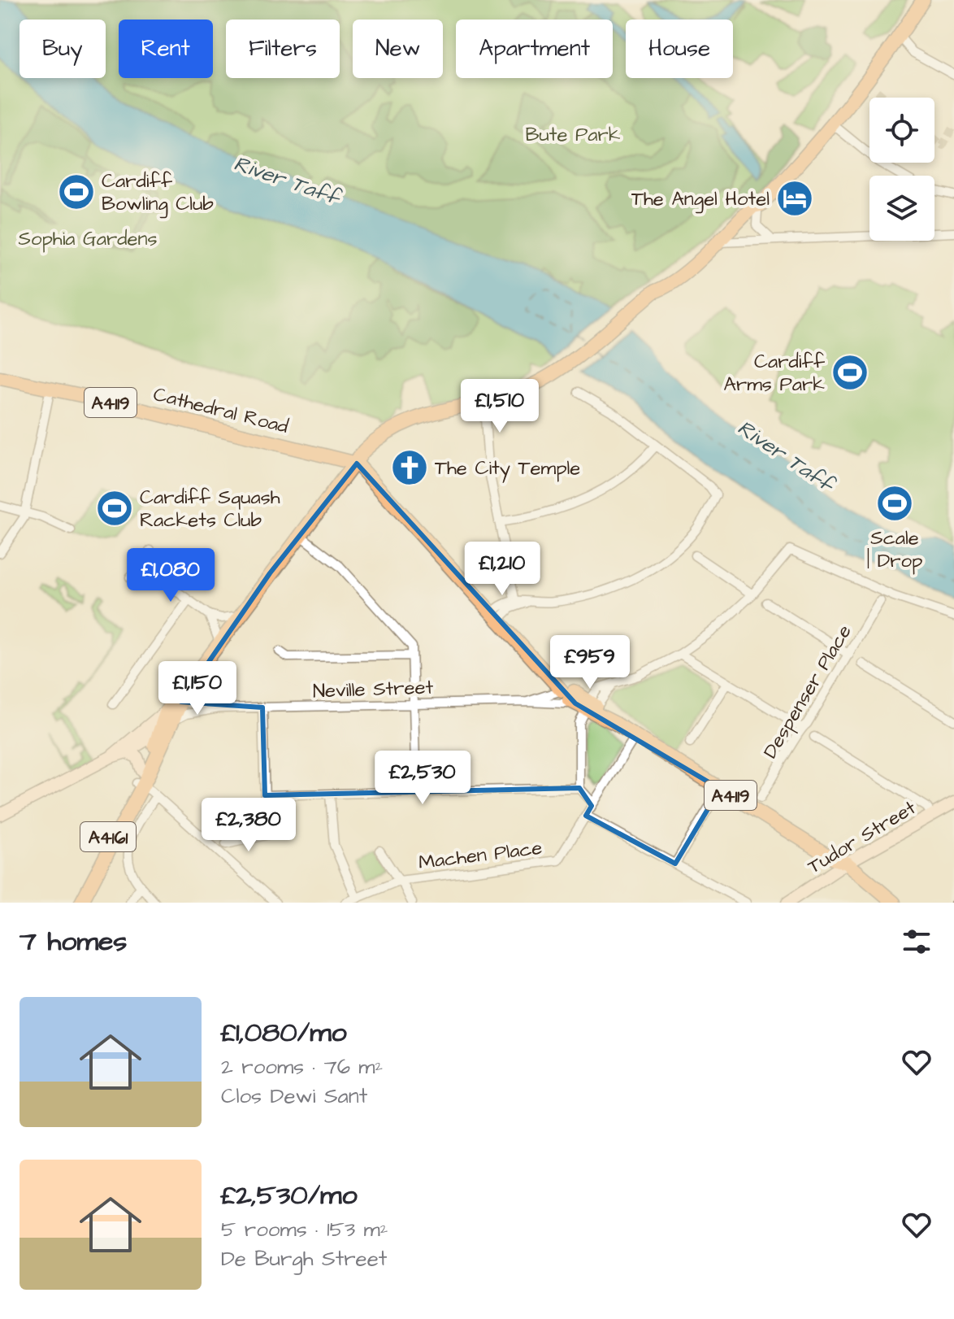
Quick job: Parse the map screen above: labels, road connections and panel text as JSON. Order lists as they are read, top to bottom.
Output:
{
  "streets": {
    "main road": ["A4119", "Cathedral Road", "A4161"],
    "street": [
      "Neville Street",
      "Despenser Place",
      "Tudor Street",
      "Machen Place"
    ]
  },
  "crossings": [
    ["A4119", "Cathedral Road"],
    ["A4119", "Neville Street"],
    ["A4119", "A4161"],
    ["A4119", "Tudor Street"],
    ["A4119", "Machen Place"],
    ["Cathedral Road", "A4161"],
    ["Neville Street", "A4161"]
  ],
  "water": ["River Taff"],
  "parks": ["Bute Park", "Sophia Gardens"],
  "places": {
    "sports": [
      "Cardiff Bowling Club",
      "Cardiff Arms Park",
      "Scale | Drop",
      "Cardiff Squash Rackets Club"
    ],
    "hotel": ["The Angel Hotel"],
    "church": ["The City Temple"]
  },
  "page": {
    "chip": [
      "Buy",
      "Rent",
      "Filters",
      "New",
      "Apartment",
      "House"
    ],
    "price": [
      "£1,510",
      "£1,210",
      "£1,080",
      "£959",
      "£1,150",
      "£2,530",
      "£2,380"
    ],
    "heading": "7 homes",
    "list": [
      {
        "name": "£1,080/mo",
        "note": "2 rooms · 76 m² · Clos Dewi Sant"
      },
      {
        "name": "£2,530/mo",
        "note": "5 rooms · 153 m² · De Burgh Street"
      }
    ]
  }
}
